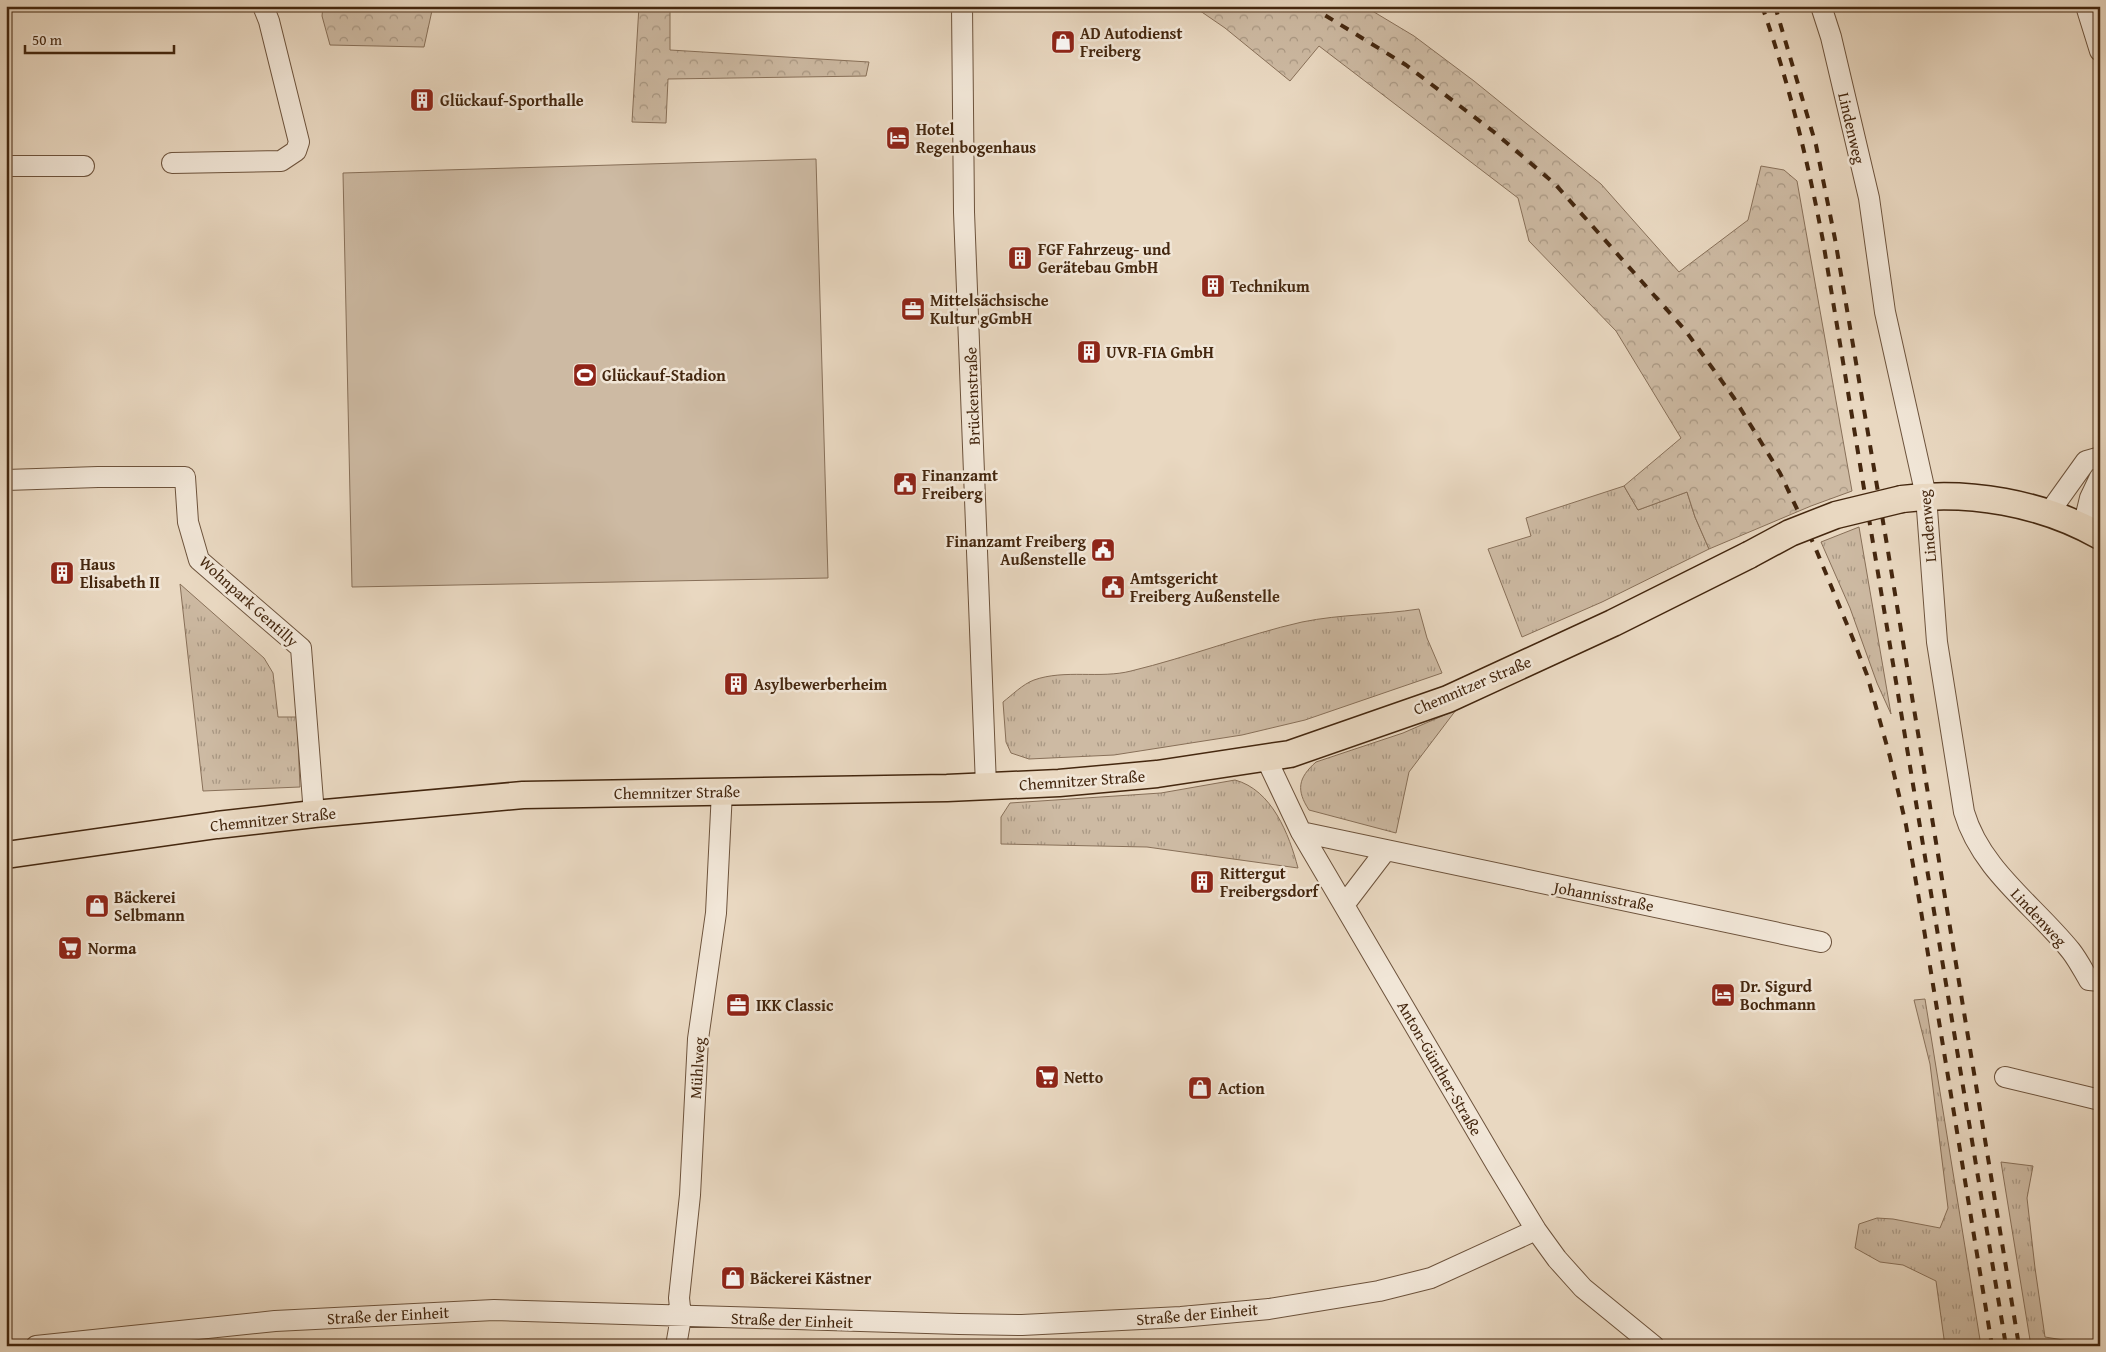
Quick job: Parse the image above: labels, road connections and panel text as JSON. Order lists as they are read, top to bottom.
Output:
{
  "streets": {
    "main road": ["Chemnitzer Straße"],
    "street": [
      "Lindenweg",
      "Brückenstraße",
      "Wohnpark Gentilly",
      "Johannisstraße",
      "Mühlweg",
      "Anton-Günther-Straße",
      "Straße der Einheit"
    ]
  },
  "crossings": [
    ["Lindenweg", "Chemnitzer Straße"],
    ["Brückenstraße", "Chemnitzer Straße"],
    ["Wohnpark Gentilly", "Chemnitzer Straße"],
    ["Chemnitzer Straße", "Mühlweg"],
    ["Chemnitzer Straße", "Anton-Günther-Straße"],
    ["Johannisstraße", "Anton-Günther-Straße"],
    ["Mühlweg", "Straße der Einheit"],
    ["Anton-Günther-Straße", "Straße der Einheit"]
  ],
  "places": {
    "shop": [
      "AD Autodienst Freiberg",
      "Bäckerei Selbmann",
      "Action",
      "Bäckerei Kästner"
    ],
    "building": [
      "Glückauf-Sporthalle",
      "FGF Fahrzeug- und Gerätebau GmbH",
      "Technikum",
      "UVR-FIA GmbH",
      "Haus Elisabeth II",
      "Asylbewerberheim",
      "Rittergut Freibergsdorf"
    ],
    "hotel": ["Hotel Regenbogenhaus", "Dr. Sigurd Bochmann"],
    "office": ["Mittelsächsische Kultur gGmbH", "IKK Classic"],
    "sports": ["Glückauf-Stadion"],
    "public building": ["Finanzamt Freiberg", "Finanzamt Freiberg Außenstelle", "Amtsgericht Freiberg Außenstelle"],
    "supermarket": ["Norma", "Netto"]
  },
  "scale_bar": "50 m"
}
